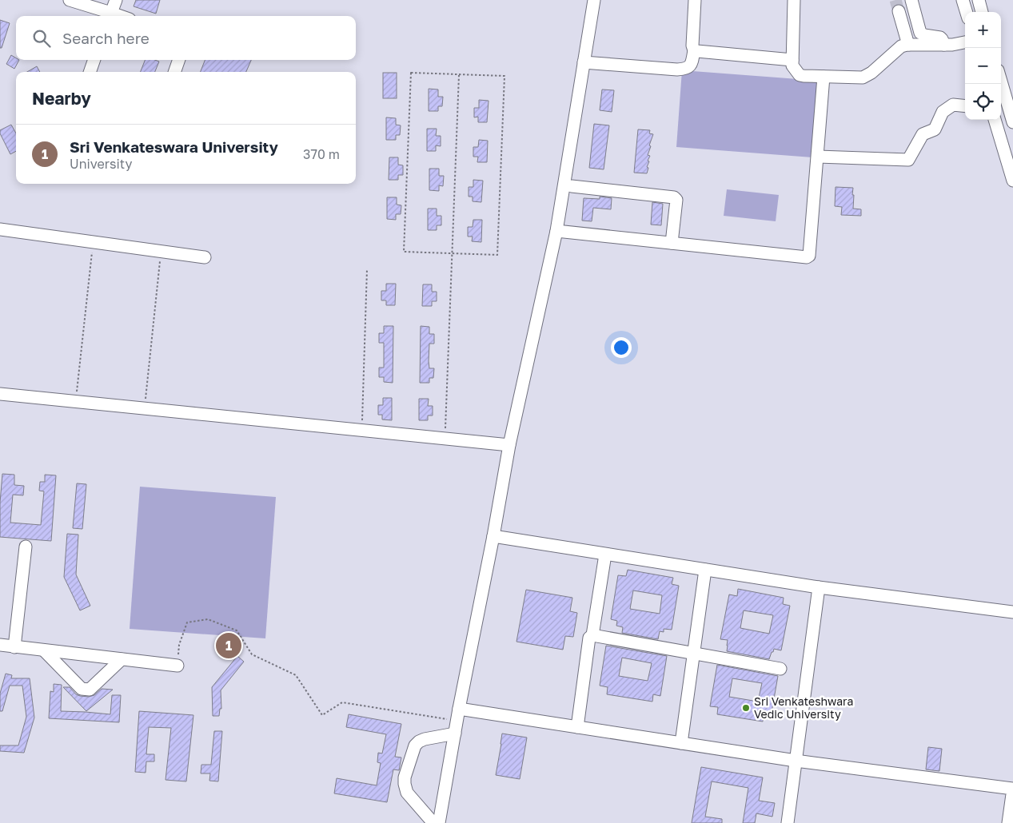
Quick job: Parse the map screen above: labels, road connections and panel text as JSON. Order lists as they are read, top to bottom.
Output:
{
  "places": ["Sri Venkateshwara Vedic University"],
  "page": {
    "map_buttons": ["+", "−"],
    "search": "Search here",
    "heading": "Nearby",
    "list": [
      {
        "mark": "1",
        "name": "Sri Venkateswara University",
        "note": "University",
        "value": "370 m"
      }
    ],
    "pins": "1"
  }
}
